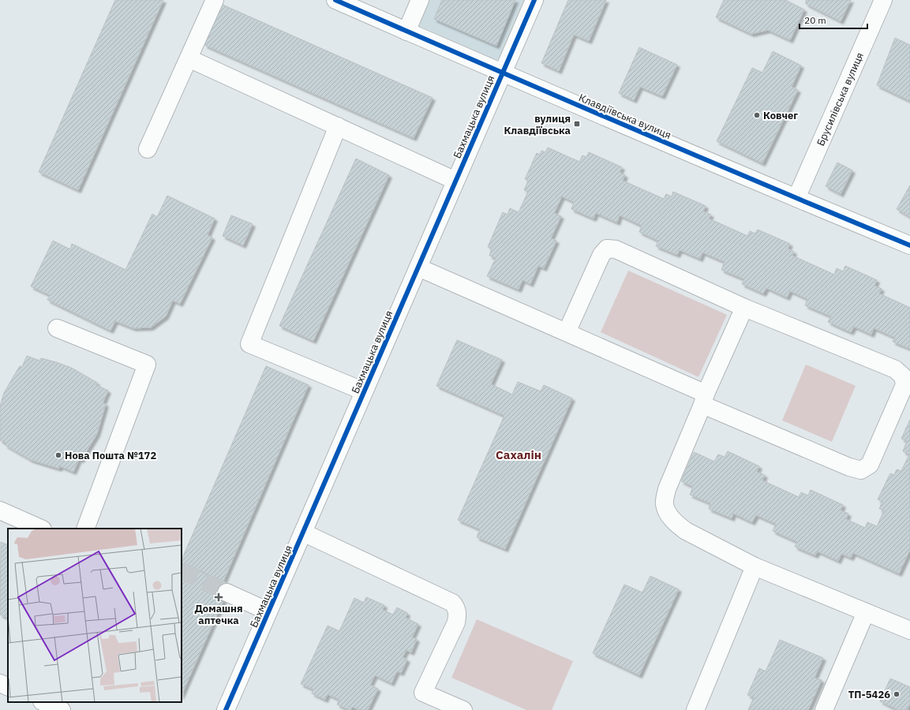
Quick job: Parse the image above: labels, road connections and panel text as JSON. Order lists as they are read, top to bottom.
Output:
{
  "streets": {
    "street": ["Брусилівська вулиця", "Клавдіївська вулиця", "Бахмацька вулиця"]
  },
  "crossings": [
    ["Брусилівська вулиця", "Клавдіївська вулиця"],
    ["Клавдіївська вулиця", "Бахмацька вулиця"]
  ],
  "districts": ["Сахалін"],
  "places": {
    "other": ["Ковчег", "Нова Пошта №172", "ТП-5426"],
    "transit": ["вулиця Клавдіївська"],
    "health": ["Домашня аптечка"]
  },
  "scale_bar": "20 m"
}
